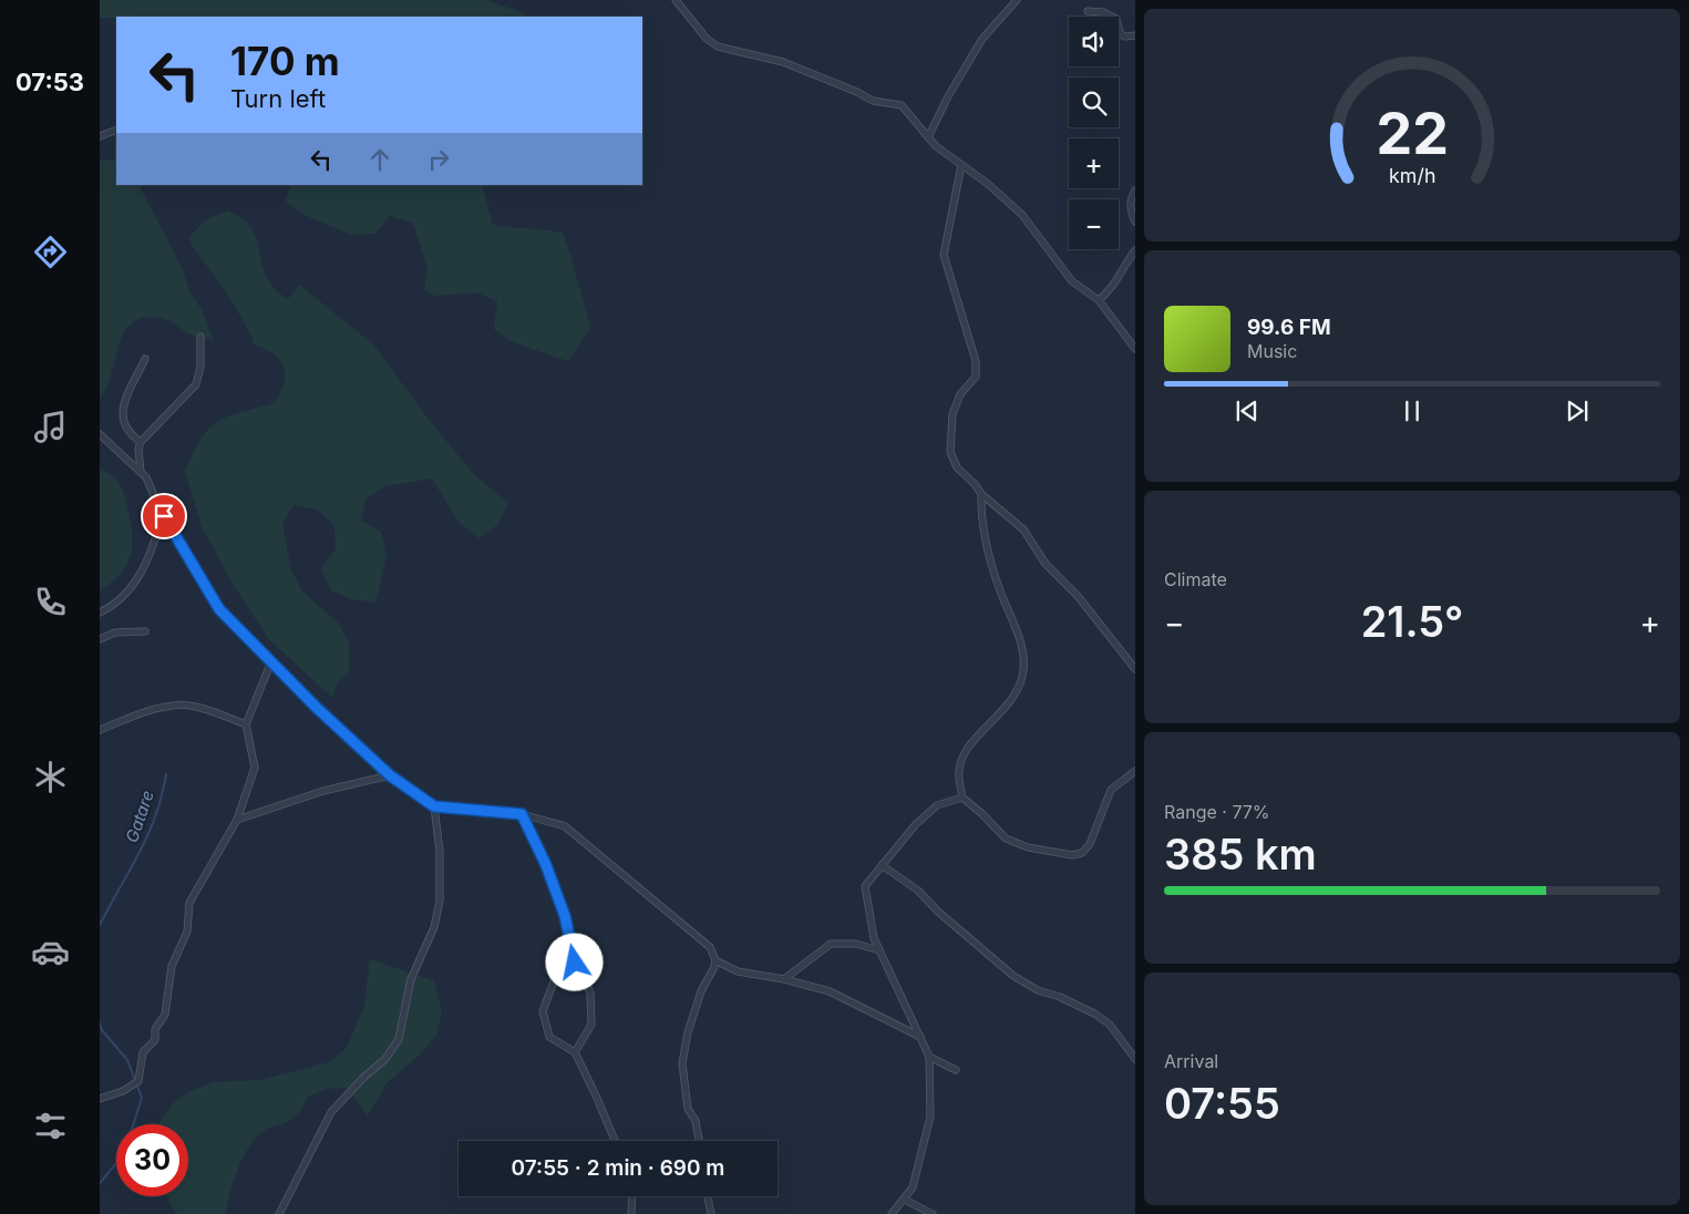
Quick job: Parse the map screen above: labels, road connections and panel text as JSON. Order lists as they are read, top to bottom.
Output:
{
  "water": ["Gatare"],
  "page": {
    "tabs": "07:53",
    "map_buttons": ["+", "−"],
    "turn": ["170 m", "Turn left"],
    "song": ["99.6 FM", "Music"],
    "tile": [
      "Climate",
      ["Range · 77%", "385 km"],
      ["Arrival", "07:55"]
    ],
    "heat": ["−", "21.5°", "+"],
    "limit": "30",
    "trip": "07:55 · 2 min · 690 m",
    "gauge": ["22", "km/h"]
  }
}
